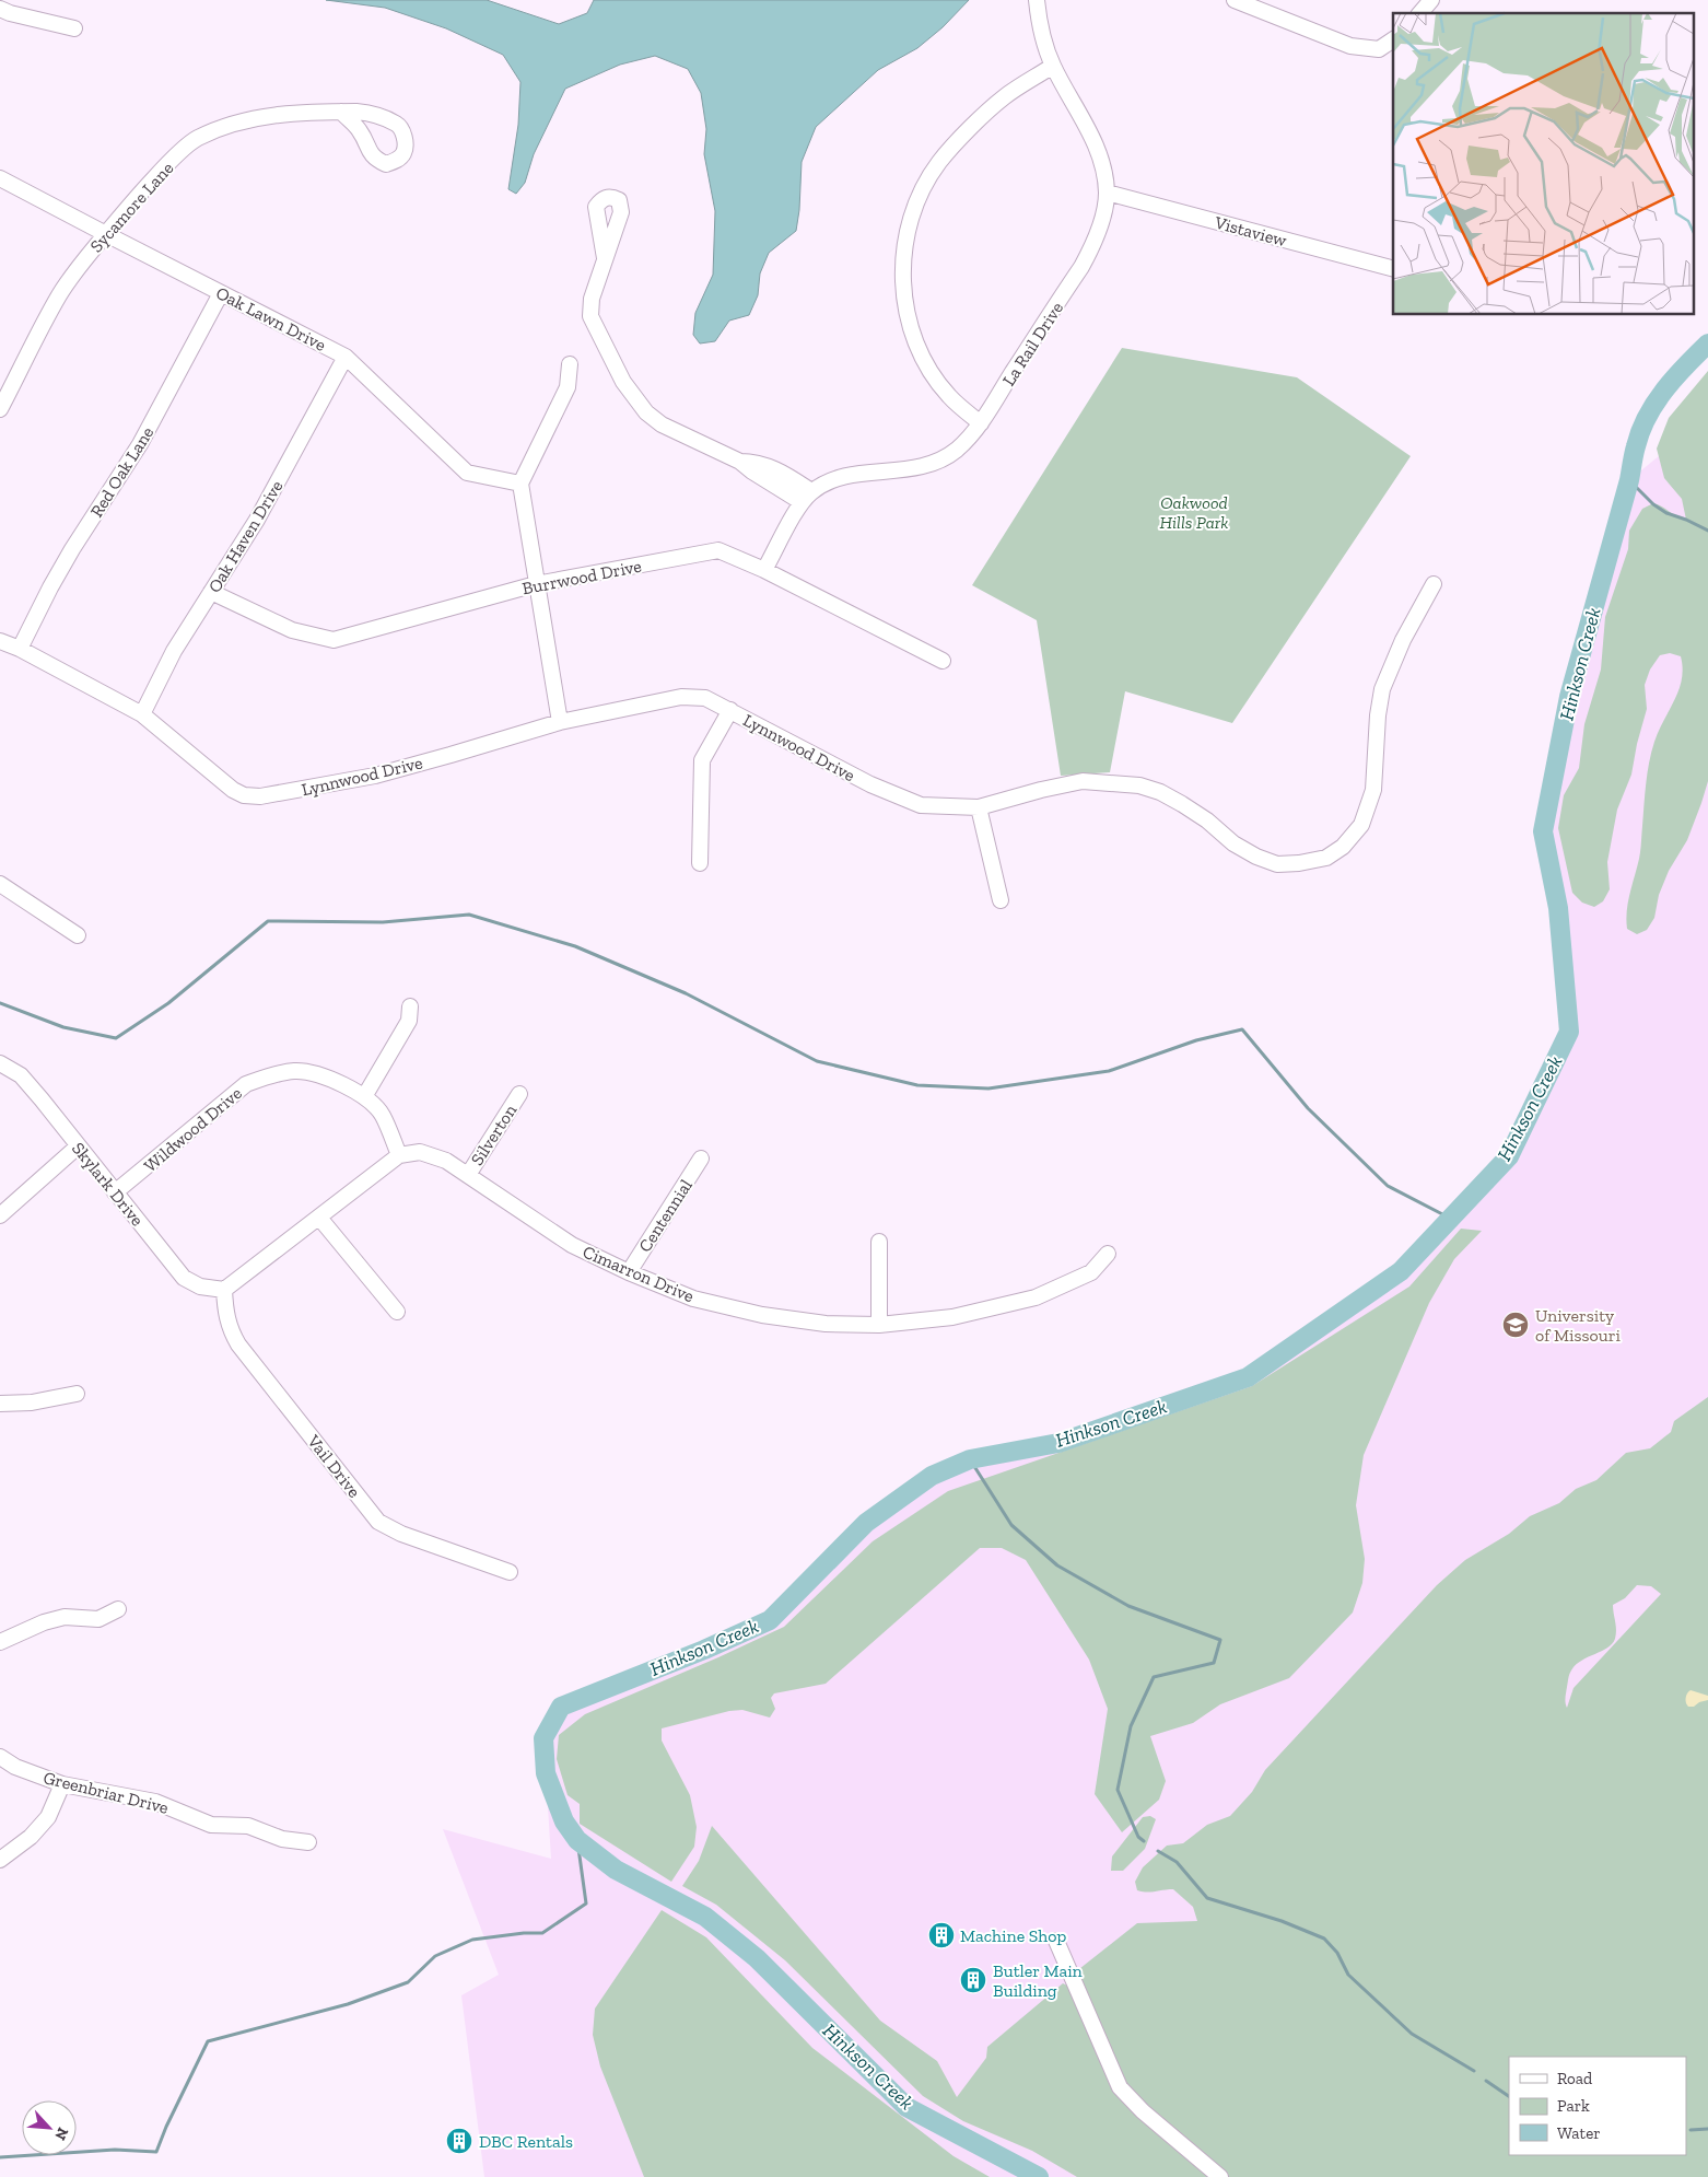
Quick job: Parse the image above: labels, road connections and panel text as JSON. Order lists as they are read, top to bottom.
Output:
{
  "streets": {
    "street": [
      "Sycamore Lane",
      "Vistaview",
      "Oak Lawn Drive",
      "La Rail Drive",
      "Red Oak Lane",
      "Oak Haven Drive",
      "Burrwood Drive",
      "Lynnwood Drive",
      "Wildwood Drive",
      "Silverton",
      "Skylark Drive",
      "Centennial",
      "Cimarron Drive",
      "Vail Drive",
      "Greenbriar Drive"
    ]
  },
  "crossings": [
    ["Sycamore Lane", "Oak Lawn Drive"],
    ["Vistaview", "La Rail Drive"],
    ["Oak Lawn Drive", "Red Oak Lane"],
    ["Oak Lawn Drive", "Oak Haven Drive"],
    ["Red Oak Lane", "Lynnwood Drive"],
    ["Oak Haven Drive", "Burrwood Drive"],
    ["Oak Haven Drive", "Lynnwood Drive"],
    ["Wildwood Drive", "Skylark Drive"],
    ["Wildwood Drive", "Cimarron Drive"],
    ["Silverton", "Cimarron Drive"],
    ["Skylark Drive", "Vail Drive"],
    ["Centennial", "Cimarron Drive"]
  ],
  "water": ["Hinkson Creek"],
  "parks": ["Oakwood Hills Park"],
  "places": {
    "school or university": ["University of Missouri"],
    "building": ["Machine Shop", "Butler Main Building", "DBC Rentals"]
  },
  "legend": ["Road", "Park", "Water"],
  "north": "bottom right"
}
